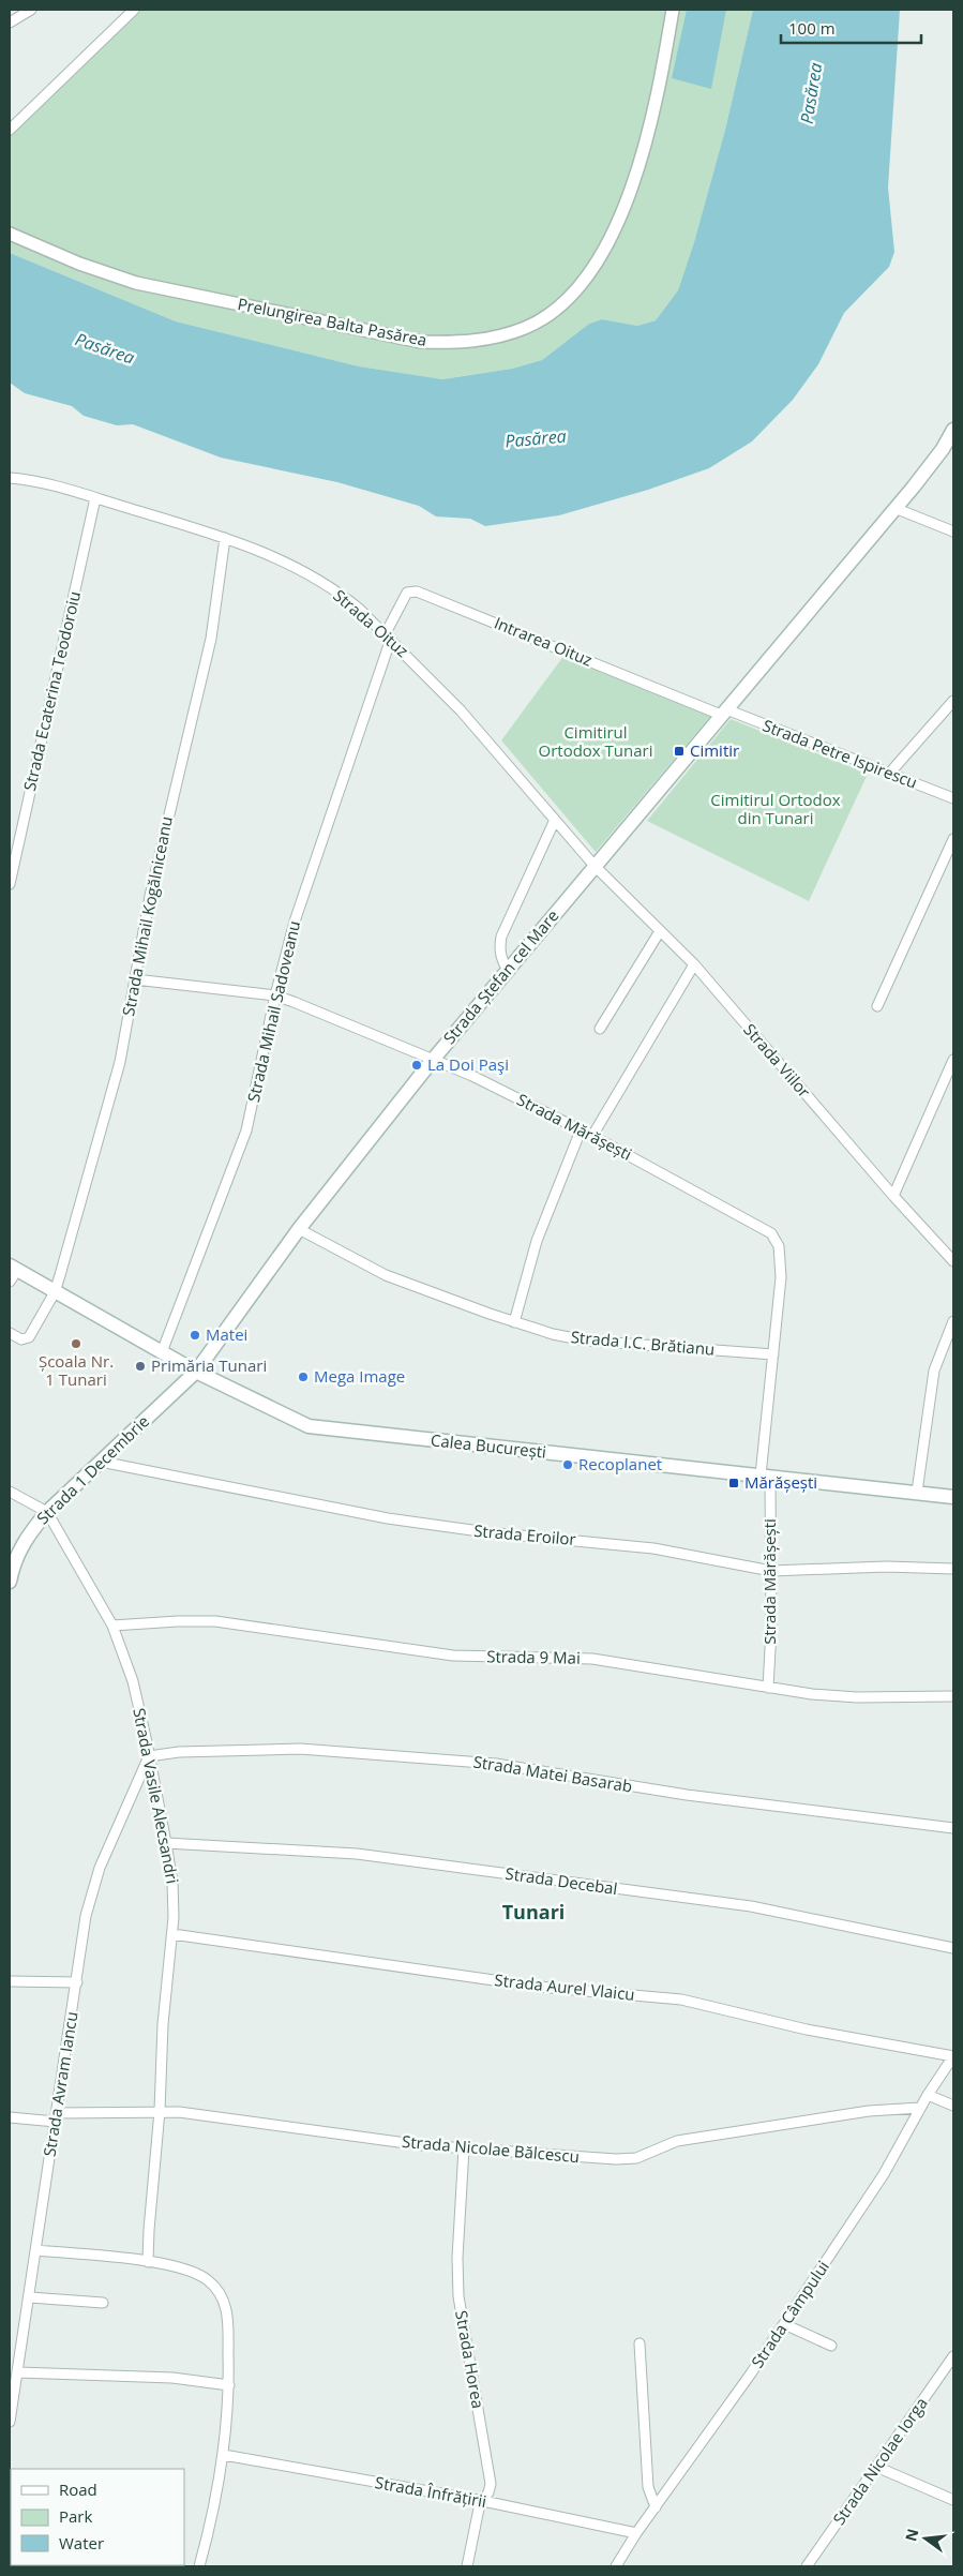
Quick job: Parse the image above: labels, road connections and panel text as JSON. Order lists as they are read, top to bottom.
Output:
{
  "streets": {
    "main road": ["Strada Ștefan cel Mare", "Calea București", "Strada 1 Decembrie"],
    "street": [
      "Prelungirea Balta Pasărea",
      "Strada Oituz",
      "Intrarea Oituz",
      "Strada Ecaterina Teodoroiu",
      "Strada Petre Ispirescu",
      "Strada Mihail Kogălniceanu",
      "Strada Mihail Sadoveanu",
      "Strada Viilor",
      "Strada Mărășești",
      "Strada I.C. Brătianu",
      "Strada Eroilor",
      "Strada 9 Mai",
      "Strada Matei Basarab",
      "Strada Vasile Alecsandri",
      "Strada Decebal",
      "Strada Aurel Vlaicu",
      "Strada Avram Iancu",
      "Strada Nicolae Bălcescu",
      "Strada Câmpului",
      "Strada Horea",
      "Strada Nicolae Iorga",
      "Strada Înfrățirii"
    ]
  },
  "crossings": [
    ["Strada Oituz", "Intrarea Oituz"],
    ["Strada Oituz", "Strada Ecaterina Teodoroiu"],
    ["Strada Oituz", "Strada Mihail Kogălniceanu"],
    ["Strada Oituz", "Strada Ștefan cel Mare"],
    ["Strada Oituz", "Strada Mihail Sadoveanu"],
    ["Strada Oituz", "Strada Viilor"],
    ["Intrarea Oituz", "Strada Petre Ispirescu"],
    ["Intrarea Oituz", "Strada Ștefan cel Mare"],
    ["Intrarea Oituz", "Strada Mihail Sadoveanu"],
    ["Strada Petre Ispirescu", "Strada Ștefan cel Mare"],
    ["Strada Mihail Kogălniceanu", "Strada Mărășești"],
    ["Strada Mihail Kogălniceanu", "Calea București"],
    ["Strada Ștefan cel Mare", "Strada Viilor"],
    ["Strada Ștefan cel Mare", "Strada Mărășești"],
    ["Strada Ștefan cel Mare", "Strada I.C. Brătianu"],
    ["Strada Ștefan cel Mare", "Calea București"],
    ["Strada Ștefan cel Mare", "Strada 1 Decembrie"],
    ["Strada Mihail Sadoveanu", "Strada Mărășești"],
    ["Strada Mihail Sadoveanu", "Calea București"],
    ["Strada Mărășești", "Strada I.C. Brătianu"],
    ["Strada Mărășești", "Calea București"],
    ["Strada Mărășești", "Strada Eroilor"],
    ["Strada Mărășești", "Strada 9 Mai"],
    ["Calea București", "Strada 1 Decembrie"],
    ["Strada 1 Decembrie", "Strada Eroilor"],
    ["Strada 1 Decembrie", "Strada Vasile Alecsandri"],
    ["Strada 9 Mai", "Strada Vasile Alecsandri"],
    ["Strada Matei Basarab", "Strada Vasile Alecsandri"],
    ["Strada Matei Basarab", "Strada Avram Iancu"],
    ["Strada Vasile Alecsandri", "Strada Decebal"],
    ["Strada Vasile Alecsandri", "Strada Aurel Vlaicu"],
    ["Strada Vasile Alecsandri", "Strada Avram Iancu"],
    ["Strada Vasile Alecsandri", "Strada Nicolae Bălcescu"],
    ["Strada Aurel Vlaicu", "Strada Câmpului"],
    ["Strada Avram Iancu", "Strada Nicolae Bălcescu"],
    ["Strada Nicolae Bălcescu", "Strada Câmpului"],
    ["Strada Nicolae Bălcescu", "Strada Horea"],
    ["Strada Câmpului", "Strada Înfrățirii"],
    ["Strada Horea", "Strada Înfrățirii"]
  ],
  "districts": ["Tunari"],
  "water": ["Pasărea"],
  "parks": ["Cimitirul Ortodox Tunari", "Cimitirul Ortodox din Tunari"],
  "places": {
    "transit": ["Cimitir", "Mărășești"],
    "other": [
      "La Doi Paşi",
      "Matei",
      "Școala Nr. 1 Tunari",
      "Primăria Tunari",
      "Mega Image",
      "Recoplanet"
    ]
  },
  "legend": ["Road", "Park", "Water"],
  "scale_bar": "100 m",
  "north": "left"
}
